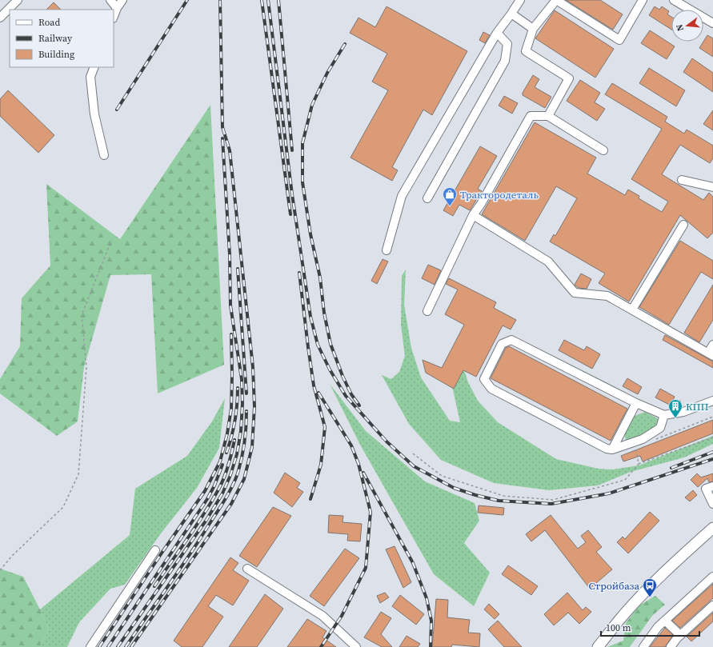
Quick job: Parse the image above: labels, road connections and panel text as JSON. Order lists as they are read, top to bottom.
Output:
{
  "places": {
    "shop": ["Трактородеталь"],
    "building": ["КПП"],
    "bus stop": ["Стройбаза"]
  },
  "legend": ["Road", "Railway", "Building"],
  "scale_bar": "100 m",
  "north": "left"
}
